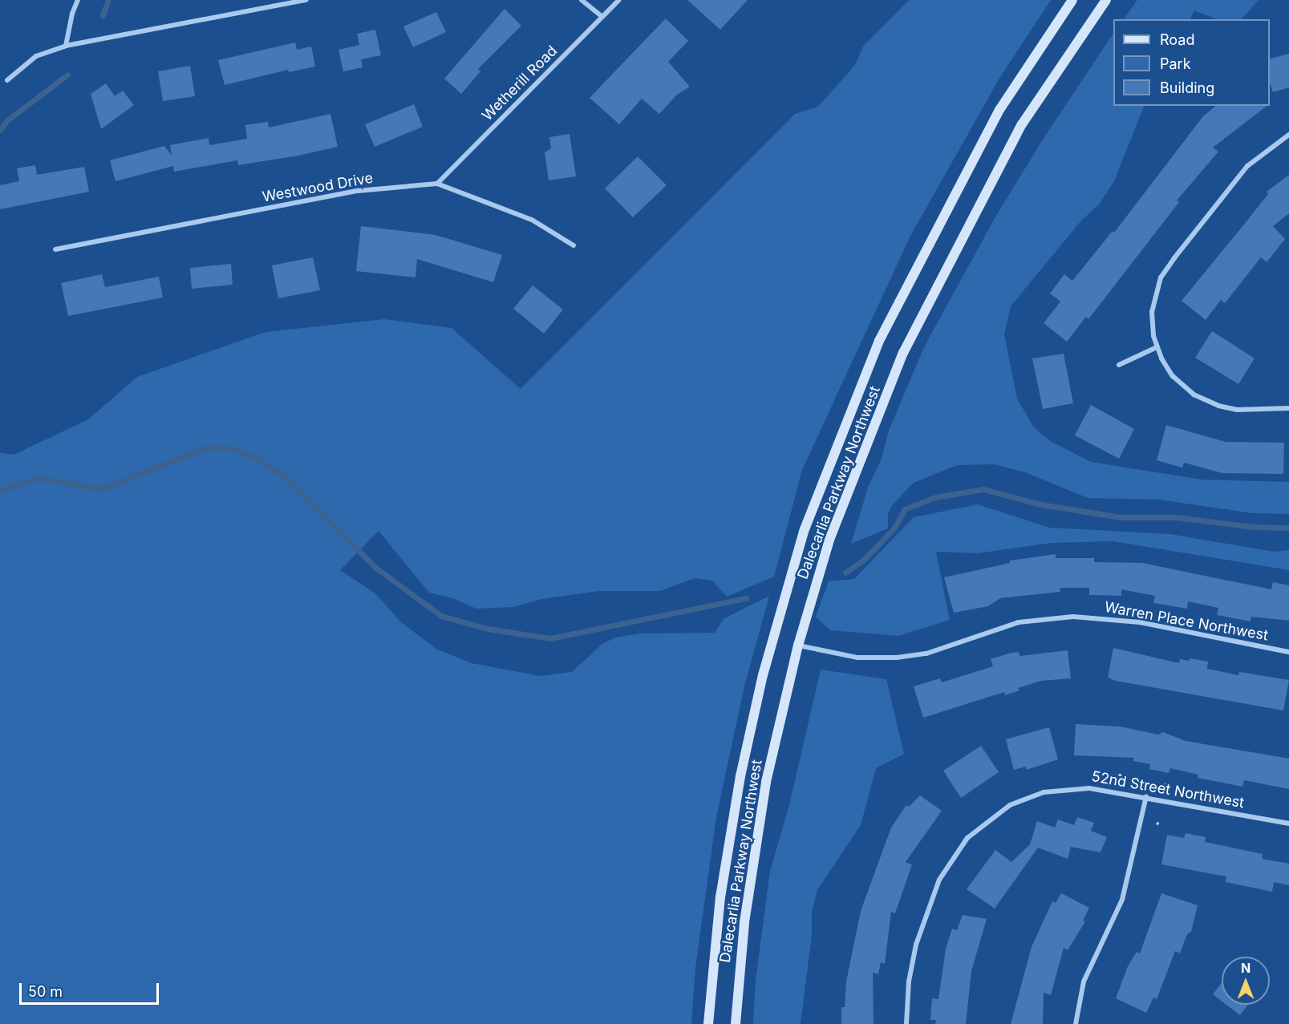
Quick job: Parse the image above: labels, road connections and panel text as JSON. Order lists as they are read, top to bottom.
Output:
{
  "streets": {
    "main road": ["Dalecarlia Parkway Northwest"],
    "street": [
      "Wetherill Road",
      "Westwood Drive",
      "Warren Place Northwest",
      "52nd Street Northwest"
    ]
  },
  "crossings": [
    ["Wetherill Road", "Westwood Drive"],
    ["Dalecarlia Parkway Northwest", "Warren Place Northwest"]
  ],
  "legend": ["Road", "Park", "Building"],
  "scale_bar": "50 m",
  "north": "top"
}
